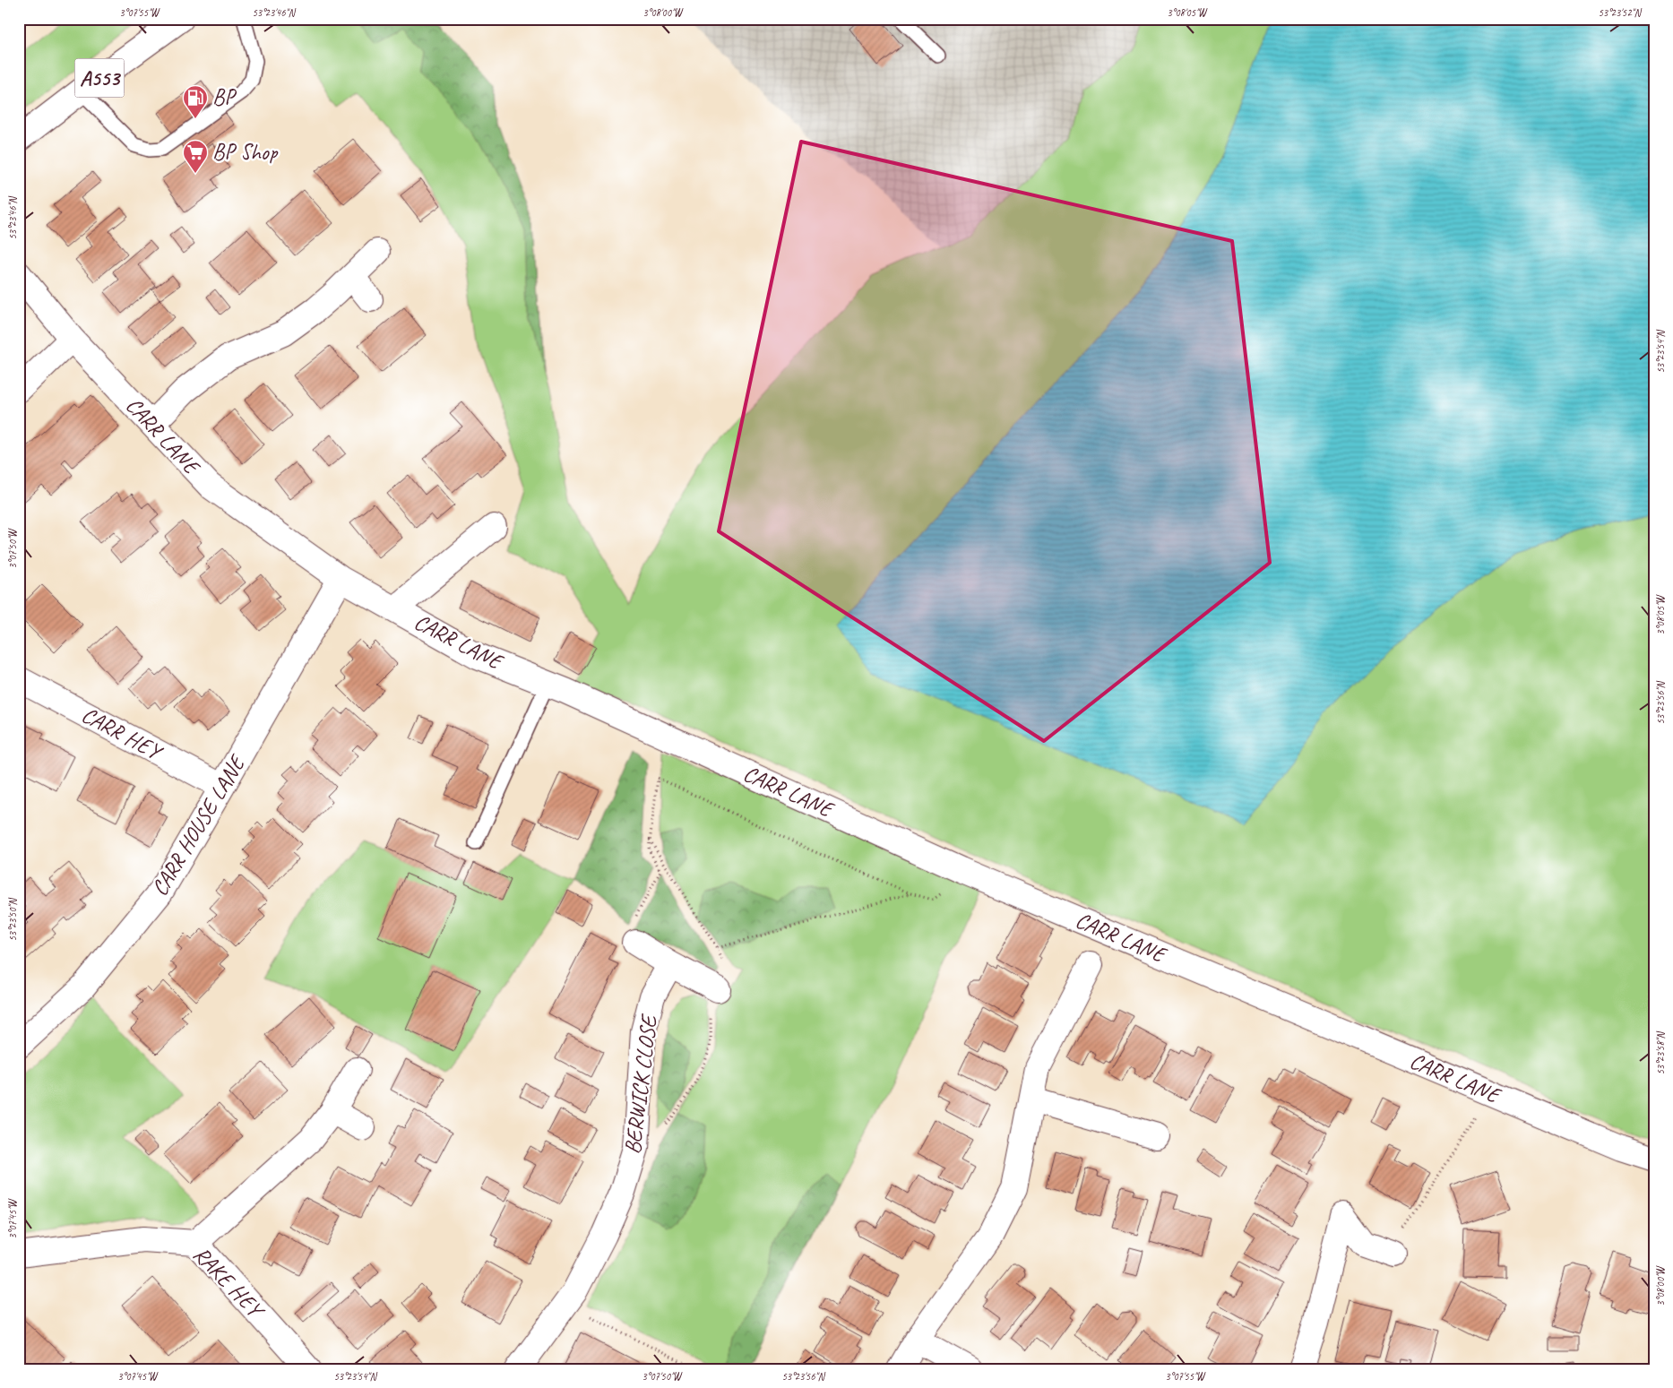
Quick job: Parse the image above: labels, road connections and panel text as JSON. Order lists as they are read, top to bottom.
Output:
{
  "streets": {
    "street": [
      "A553",
      "CARR LANE",
      "CARR HEY",
      "CARR HOUSE LANE",
      "BERWICK CLOSE",
      "RAKE HEY"
    ]
  },
  "crossings": [
    ["CARR LANE", "CARR HOUSE LANE"],
    ["CARR HEY", "CARR HOUSE LANE"]
  ],
  "places": {
    "fuel station": ["BP"],
    "supermarket": ["BP Shop"]
  },
  "coordinates": [
    "3°07'55\"W",
    "53°23'46\"N",
    "3°08'00\"W",
    "3°08'05\"W",
    "53°23'52\"N",
    "53°23'54\"N",
    "3°07'50\"W",
    "53°23'56\"N",
    "53°23'50\"N",
    "53°23'58\"N",
    "3°07'45\"W"
  ]
}
